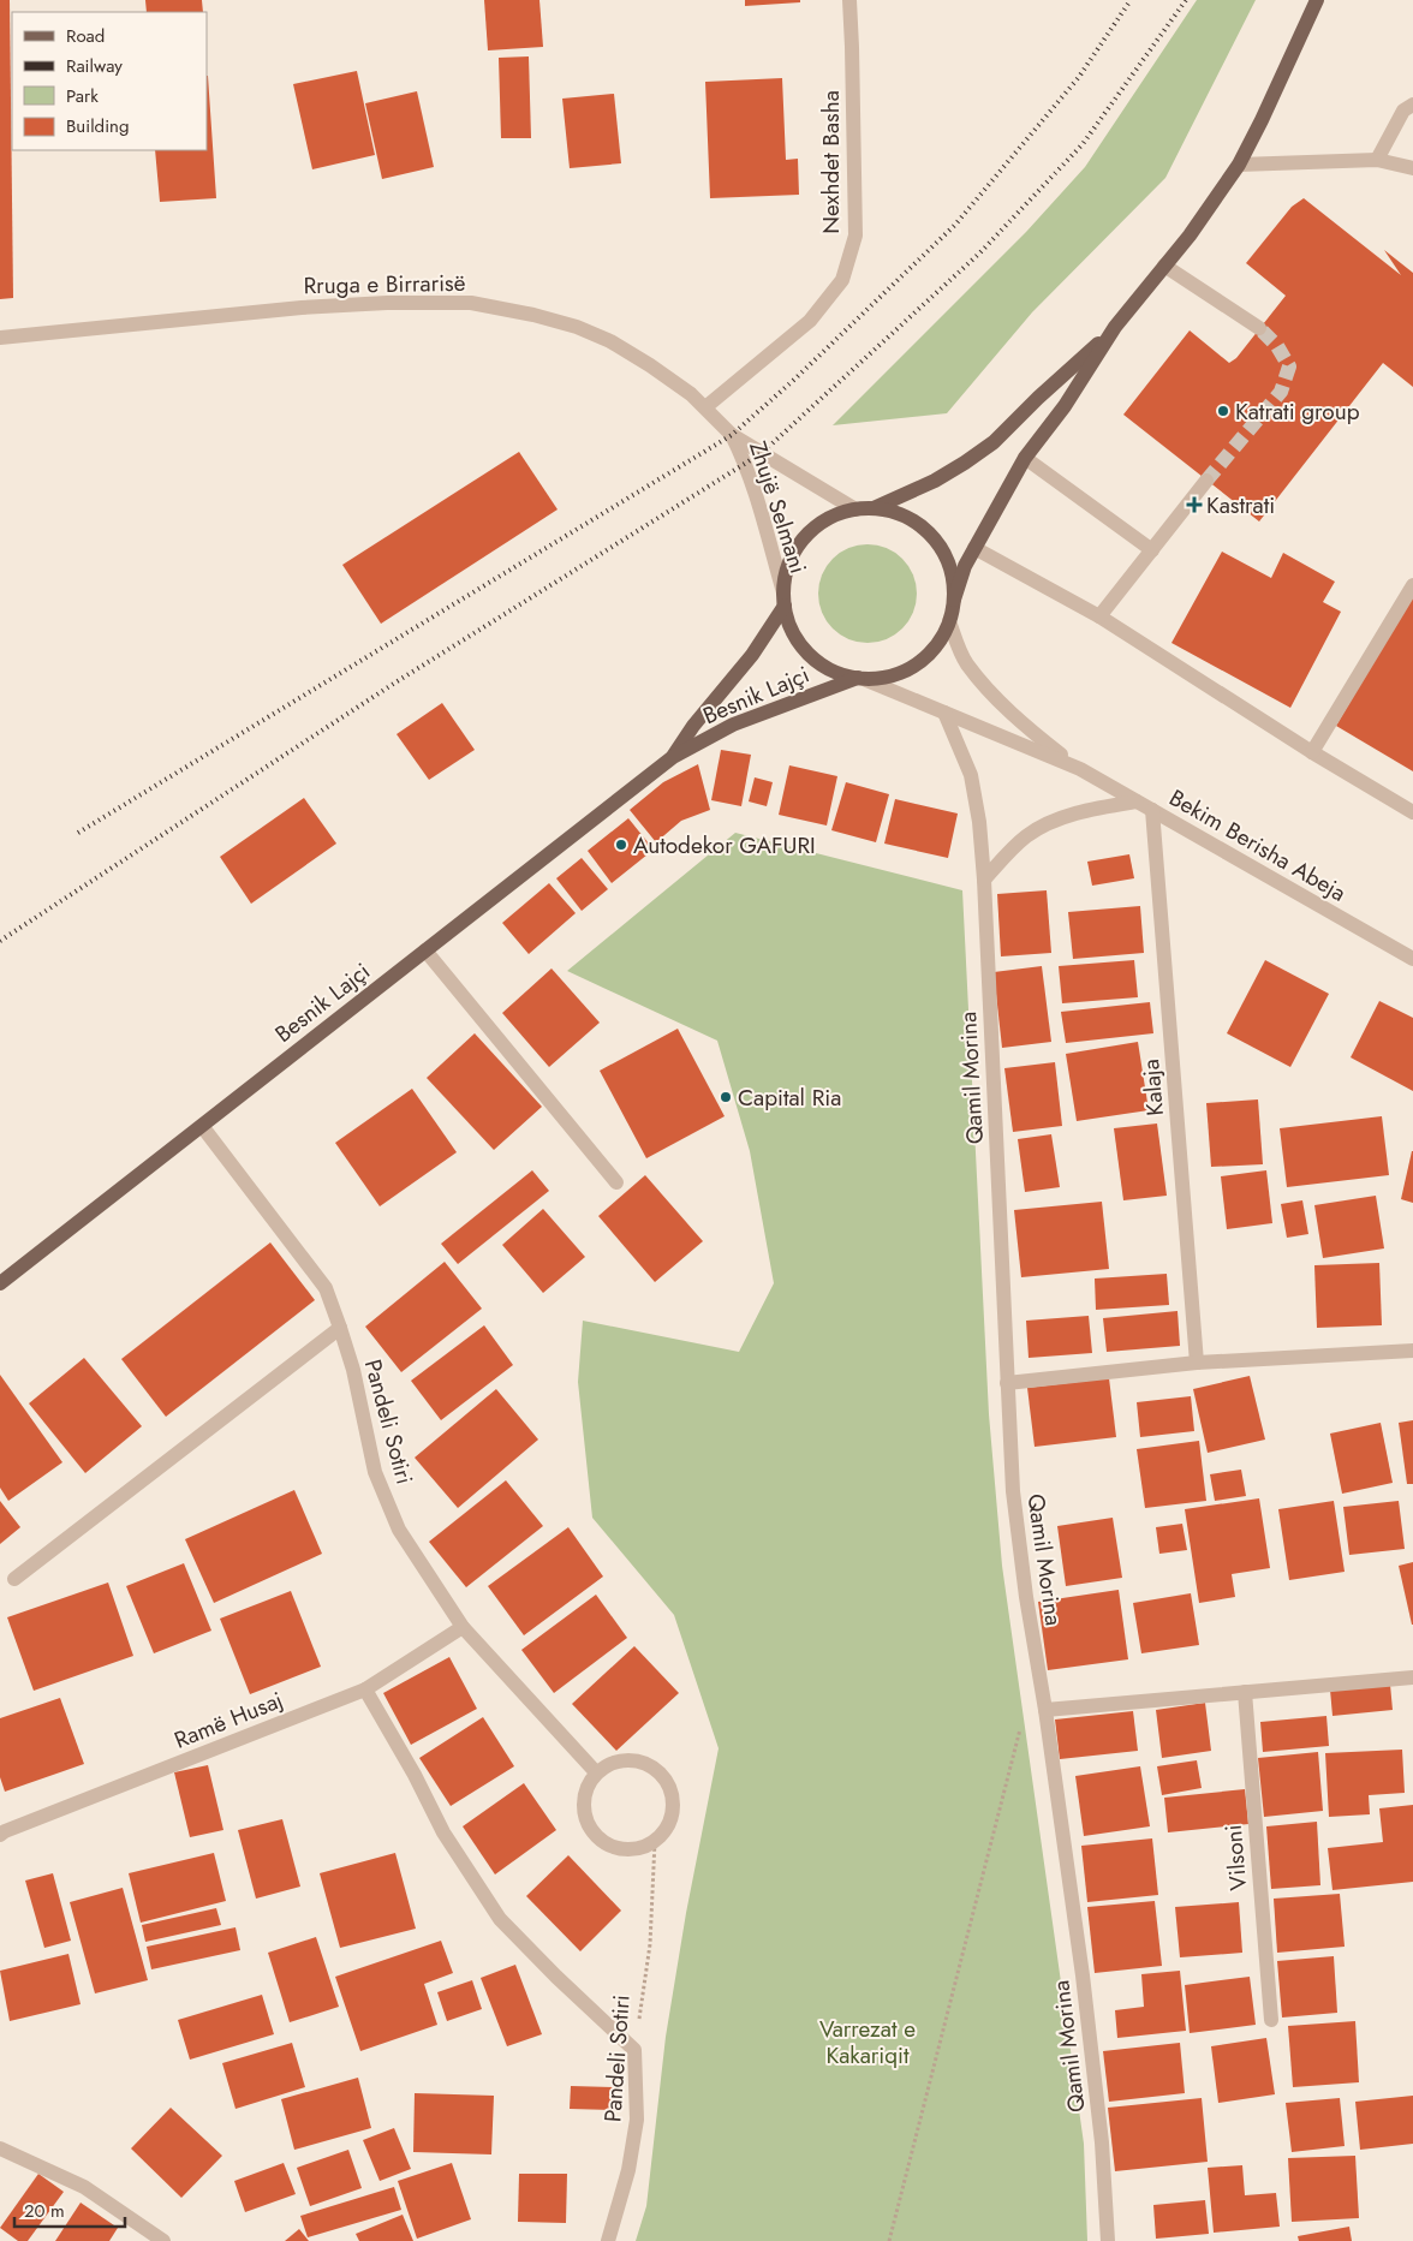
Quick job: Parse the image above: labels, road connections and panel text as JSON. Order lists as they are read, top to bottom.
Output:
{
  "streets": {
    "main road": ["Besnik Lajçi"],
    "street": [
      "Nexhdet Basha",
      "Rruga e Birrarisë",
      "Zhujë Selmani",
      "Bekim Berisha Abeja",
      "Qamil Morina",
      "Kalaja",
      "Pandeli Sotiri",
      "Ramë Husaj",
      "Vilsoni"
    ]
  },
  "crossings": [
    ["Nexhdet Basha", "Rruga e Birrarisë"],
    ["Rruga e Birrarisë", "Zhujë Selmani"],
    ["Zhujë Selmani", "Besnik Lajçi"],
    ["Zhujë Selmani", "Bekim Berisha Abeja"],
    ["Besnik Lajçi", "Bekim Berisha Abeja"],
    ["Besnik Lajçi", "Pandeli Sotiri"],
    ["Bekim Berisha Abeja", "Qamil Morina"],
    ["Bekim Berisha Abeja", "Kalaja"],
    ["Pandeli Sotiri", "Ramë Husaj"]
  ],
  "parks": ["Varrezat e Kakariqit"],
  "places": {
    "other": ["Katrati group", "Autodekor GAFURI", "Capital Ria"],
    "health": ["Kastrati"]
  },
  "legend": [
    "Road",
    "Railway",
    "Park",
    "Building"
  ],
  "scale_bar": "20 m"
}
